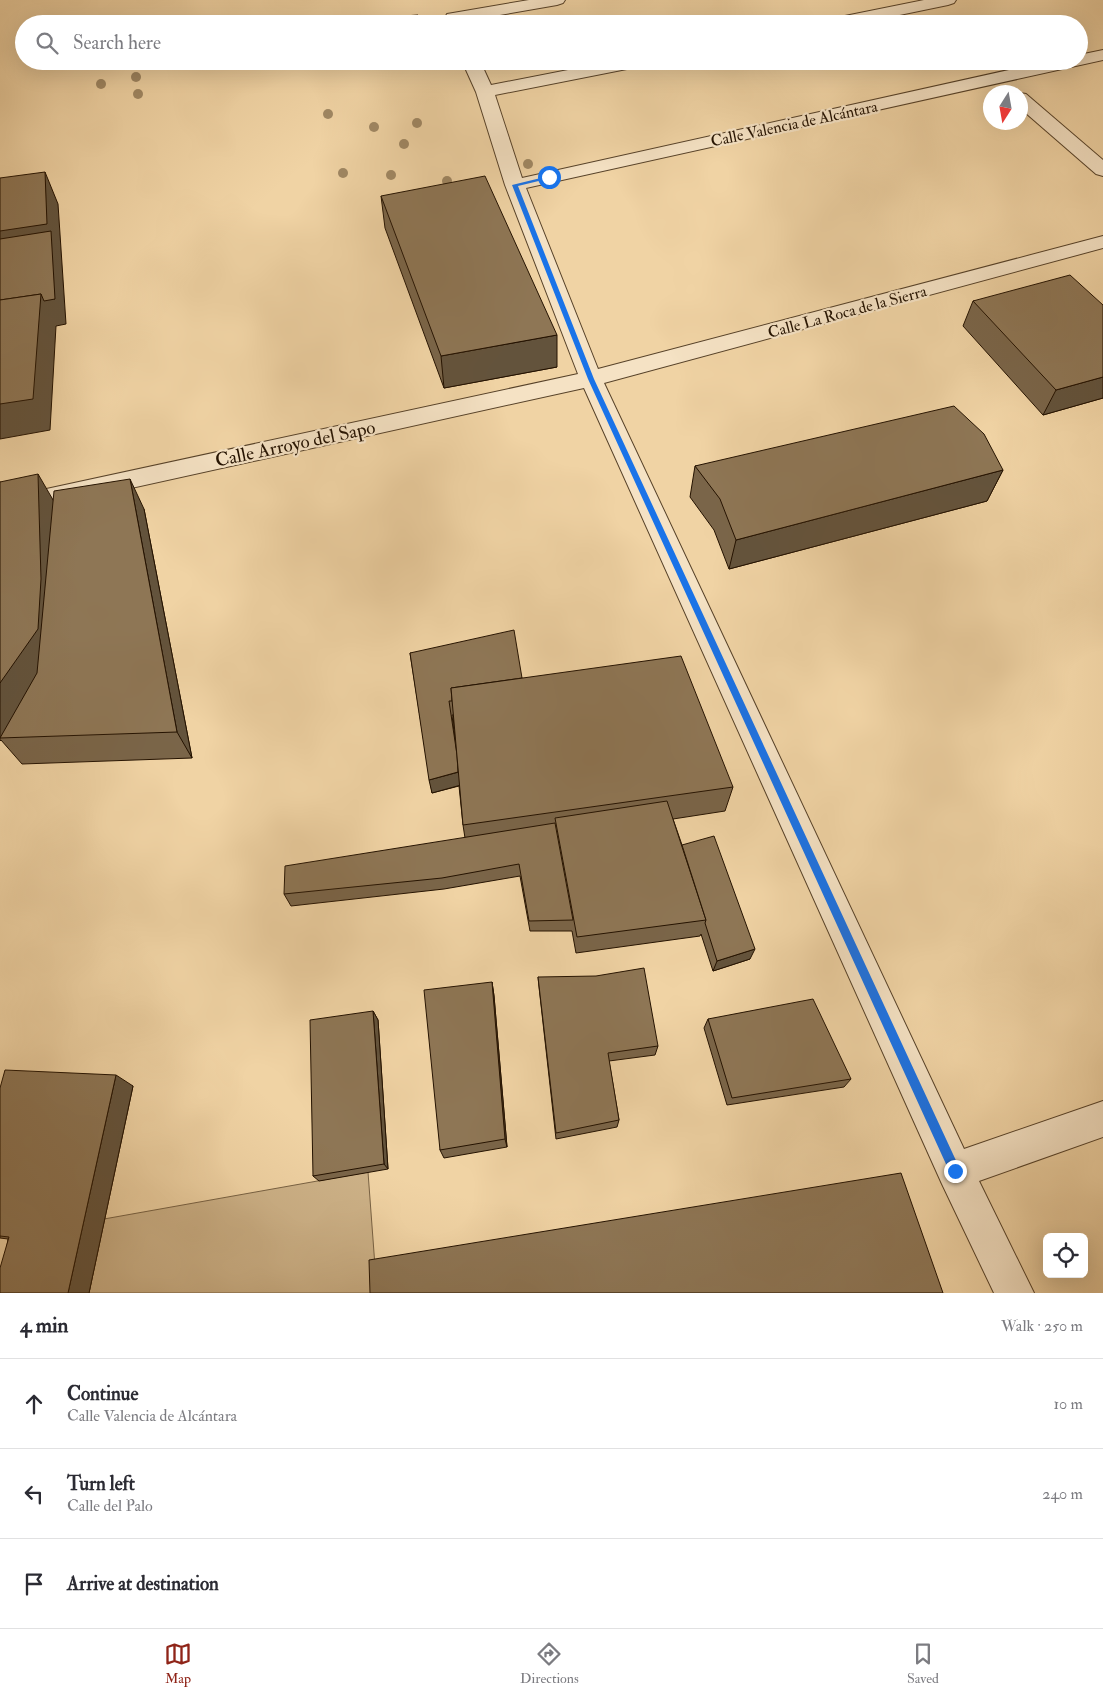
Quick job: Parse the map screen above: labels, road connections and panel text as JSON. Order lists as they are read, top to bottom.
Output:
{
  "streets": {
    "street": ["Calle Valencia de Alcántara", "Calle La Roca de la Sierra", "Calle Arroyo del Sapo"]
  },
  "crossings": [
    ["Calle La Roca de la Sierra", "Calle Arroyo del Sapo"]
  ],
  "north": "bottom",
  "page": {
    "search": "Search here",
    "heading": ["4 min", "Walk · 250 m"],
    "list": [
      ["Continue", "Calle Valencia de Alcántara", "10 m"],
      ["Turn left", "Calle del Palo", "240 m"],
      "Arrive at destination"
    ],
    "nav": ["Map", "Directions", "Saved"]
  }
}
